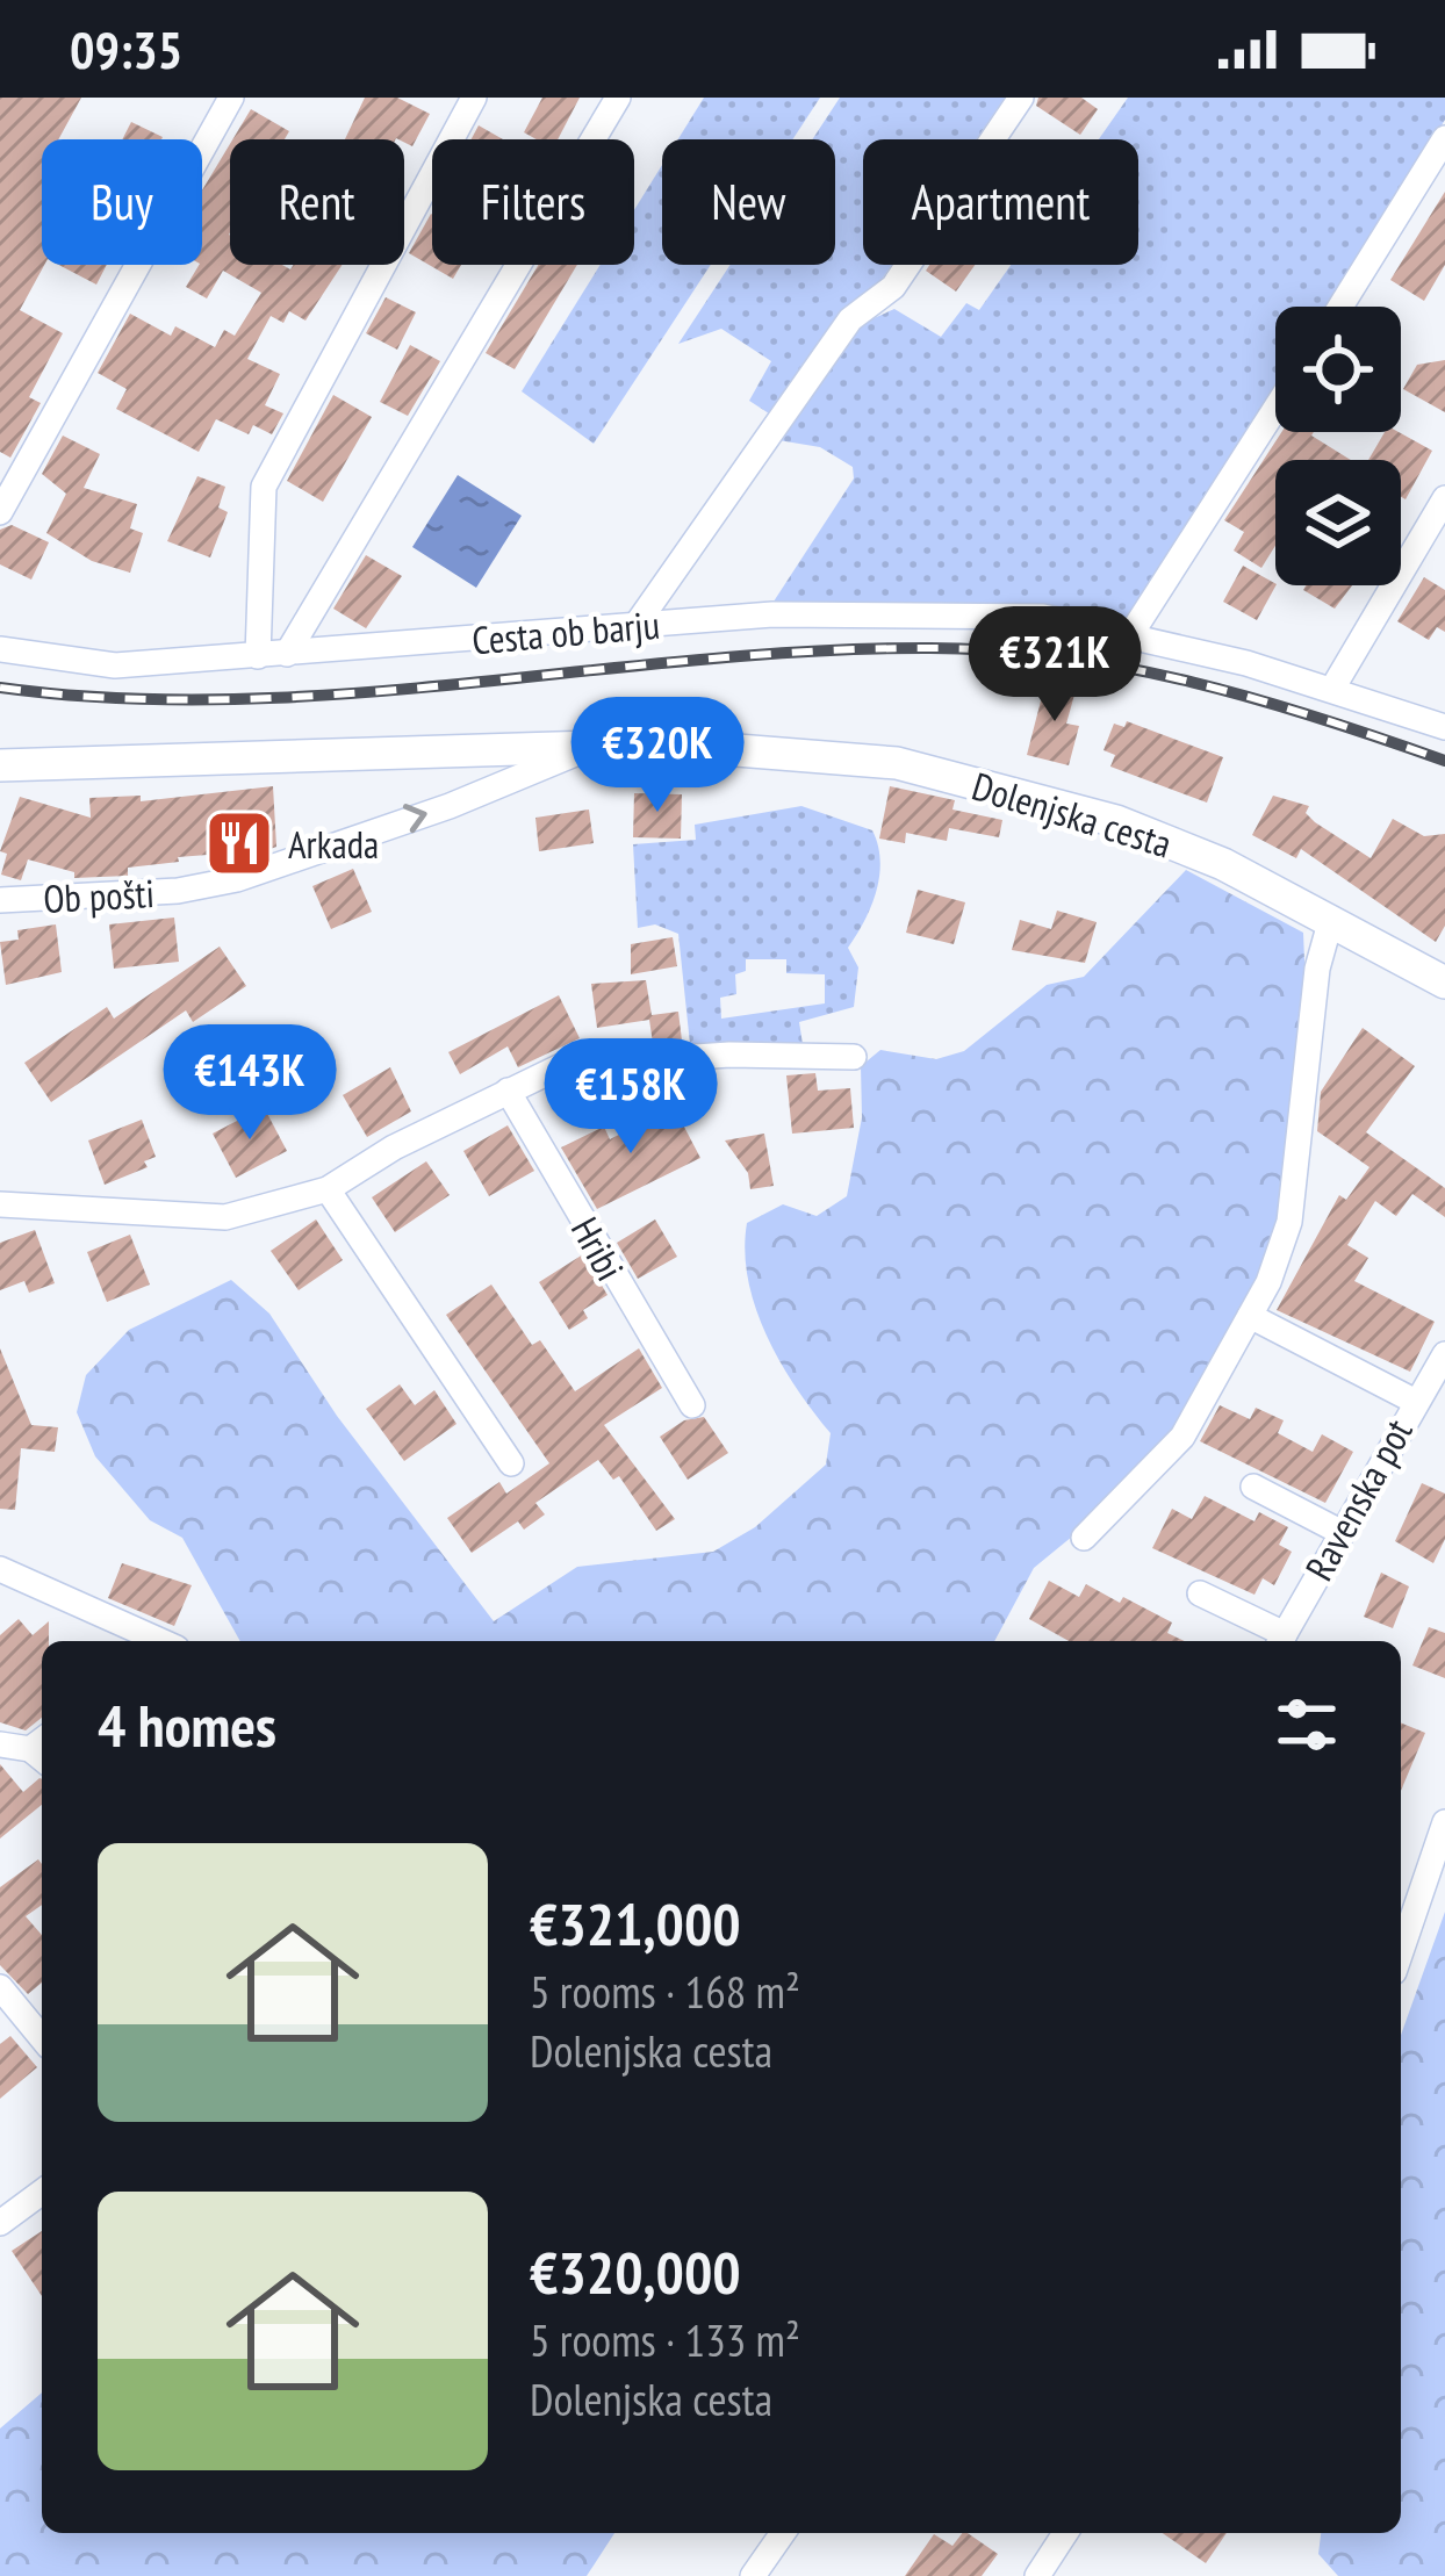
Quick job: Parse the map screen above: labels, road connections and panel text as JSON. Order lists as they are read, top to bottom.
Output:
{
  "streets": {
    "main road": ["Dolenjska cesta"],
    "street": [
      "Cesta ob barju",
      "Ob pošti",
      "Hribi",
      "Ravenska pot"
    ]
  },
  "crossings": [
    ["Dolenjska cesta", "Ob pošti"]
  ],
  "one_way": ["Ob pošti"],
  "places": {
    "restaurant": ["Arkada"]
  },
  "page": {
    "status": "09:35",
    "chip": [
      "Buy",
      "Rent",
      "Filters",
      "New",
      "Apartment"
    ],
    "price": [
      "€321K",
      "€320K",
      "€143K",
      "€158K"
    ],
    "heading": "4 homes",
    "list": [
      {
        "name": "€321,000",
        "note": "5 rooms · 168 m² · Dolenjska cesta"
      },
      {
        "name": "€320,000",
        "note": "5 rooms · 133 m² · Dolenjska cesta"
      }
    ]
  }
}
